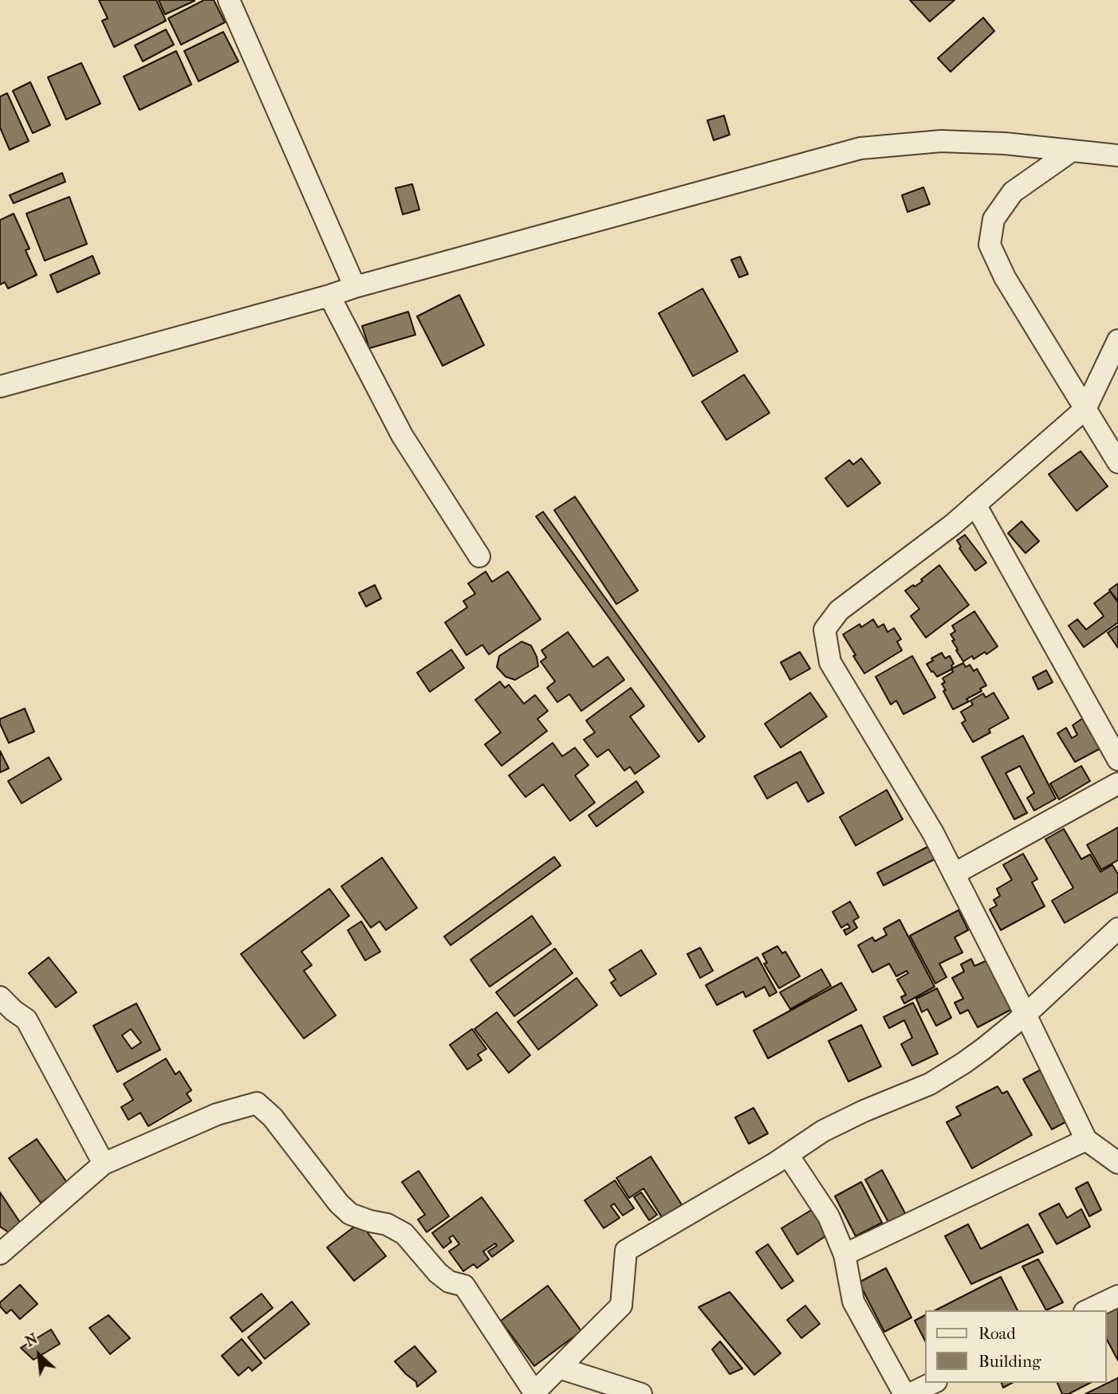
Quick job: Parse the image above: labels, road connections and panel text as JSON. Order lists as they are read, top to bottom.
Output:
{
  "legend": ["Road", "Building"],
  "north": "top left"
}
